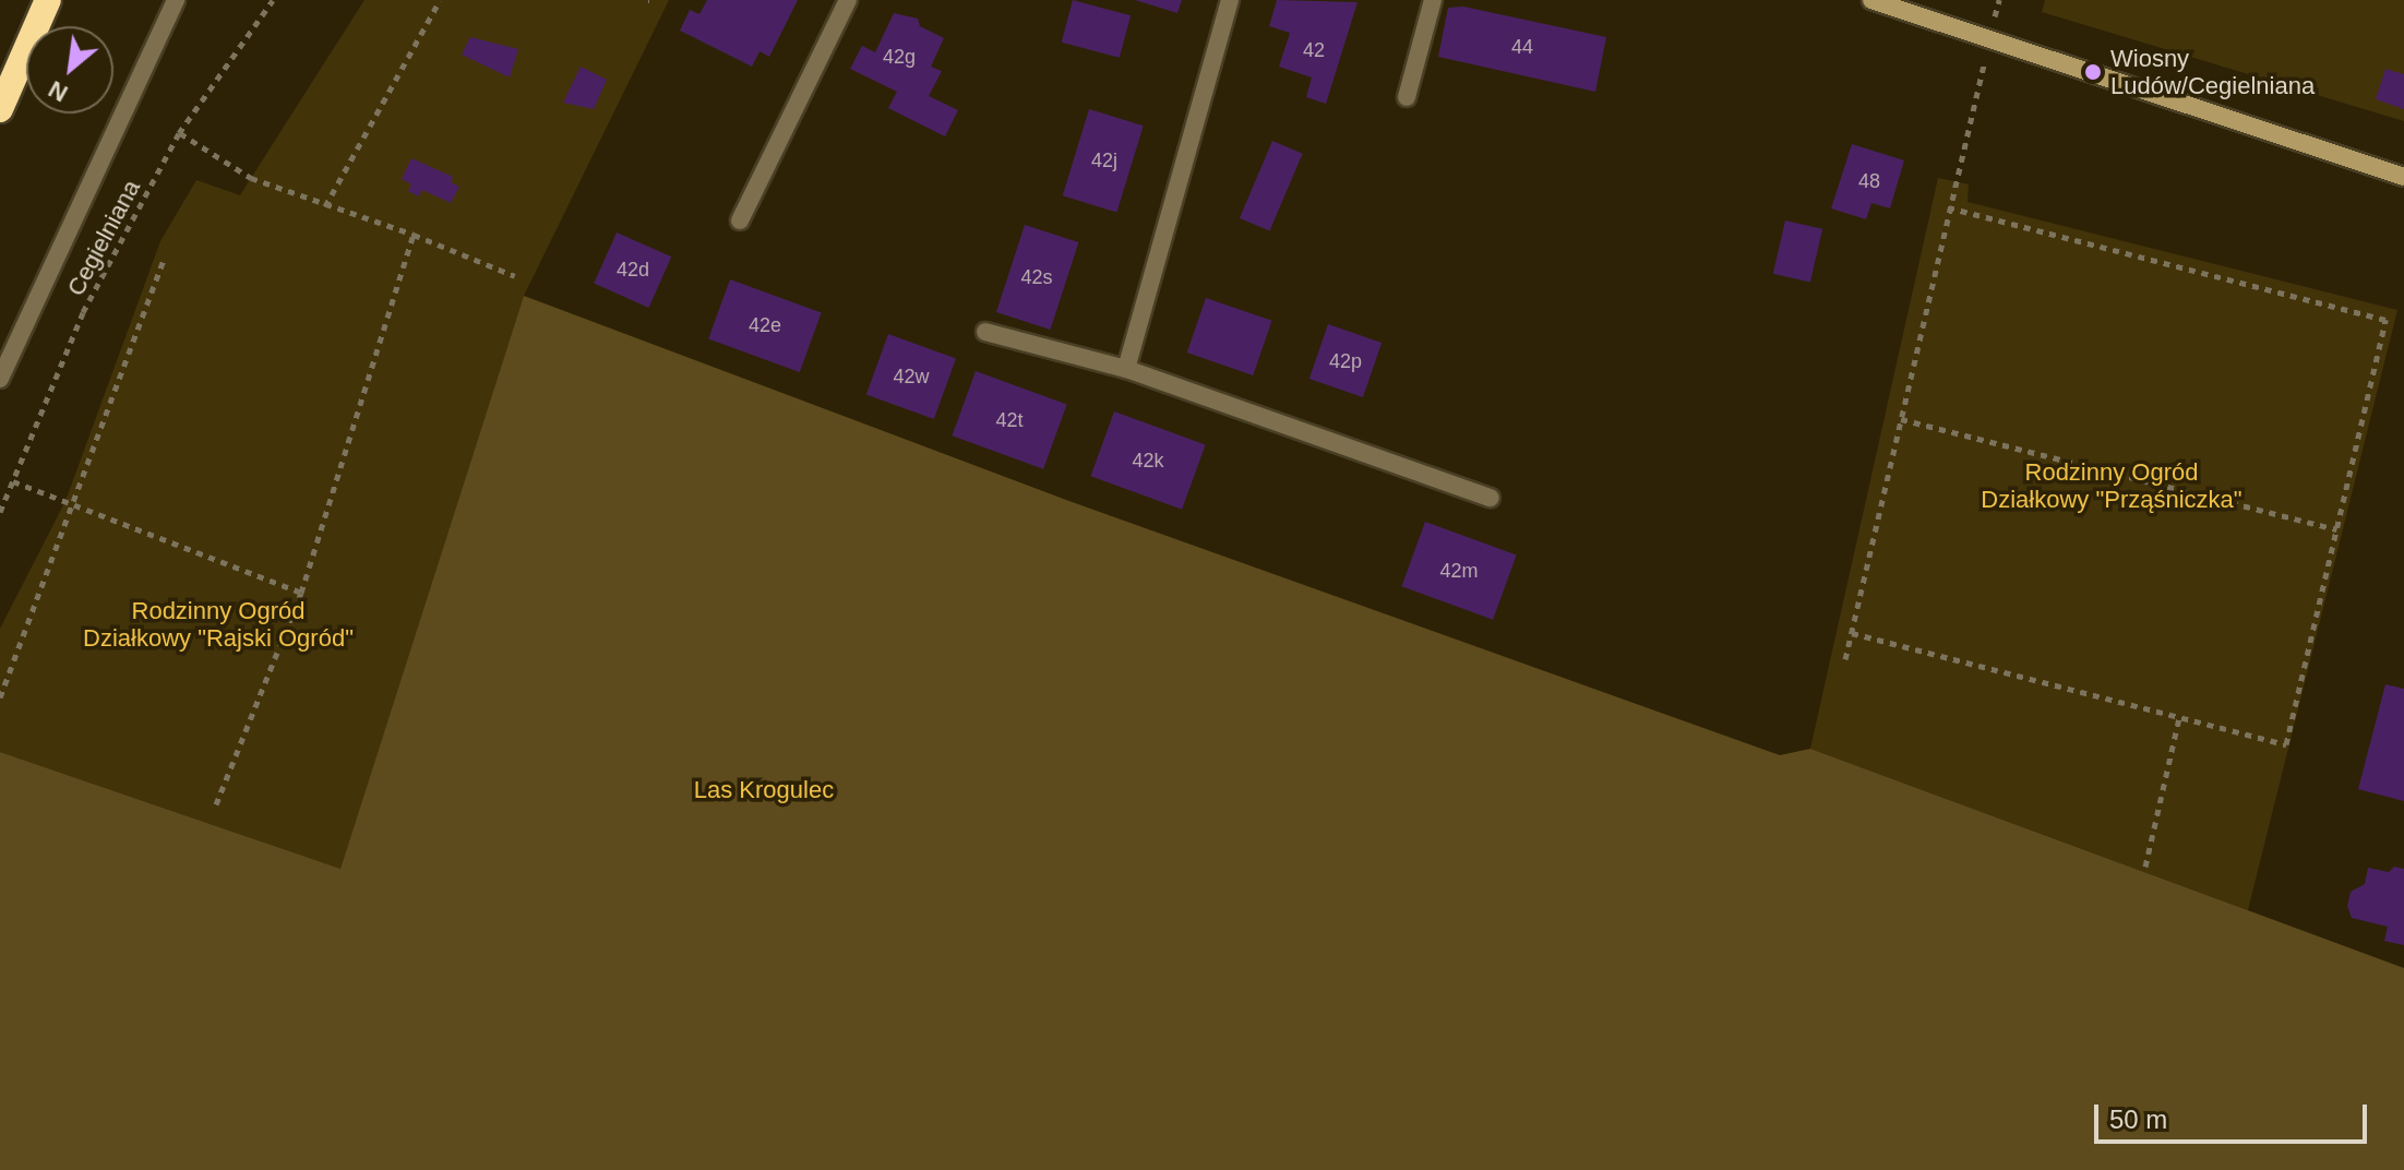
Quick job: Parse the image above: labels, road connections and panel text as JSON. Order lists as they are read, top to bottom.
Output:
{
  "streets": {
    "path": ["Cegielniana"]
  },
  "parks": ["Rodzinny Ogród Działkowy \"Prząśniczka\"", "Rodzinny Ogród Działkowy \"Rajski Ogród\"", "Las Krogulec"],
  "places": ["Wiosny Ludów/Cegielniana"],
  "house_numbers": [
    "44",
    "42",
    "42g",
    "42j",
    "48",
    "42d",
    "42s",
    "42e",
    "42p",
    "42w",
    "42t",
    "42k",
    "42m"
  ],
  "scale_bar": "50 m",
  "north": "bottom left"
}
